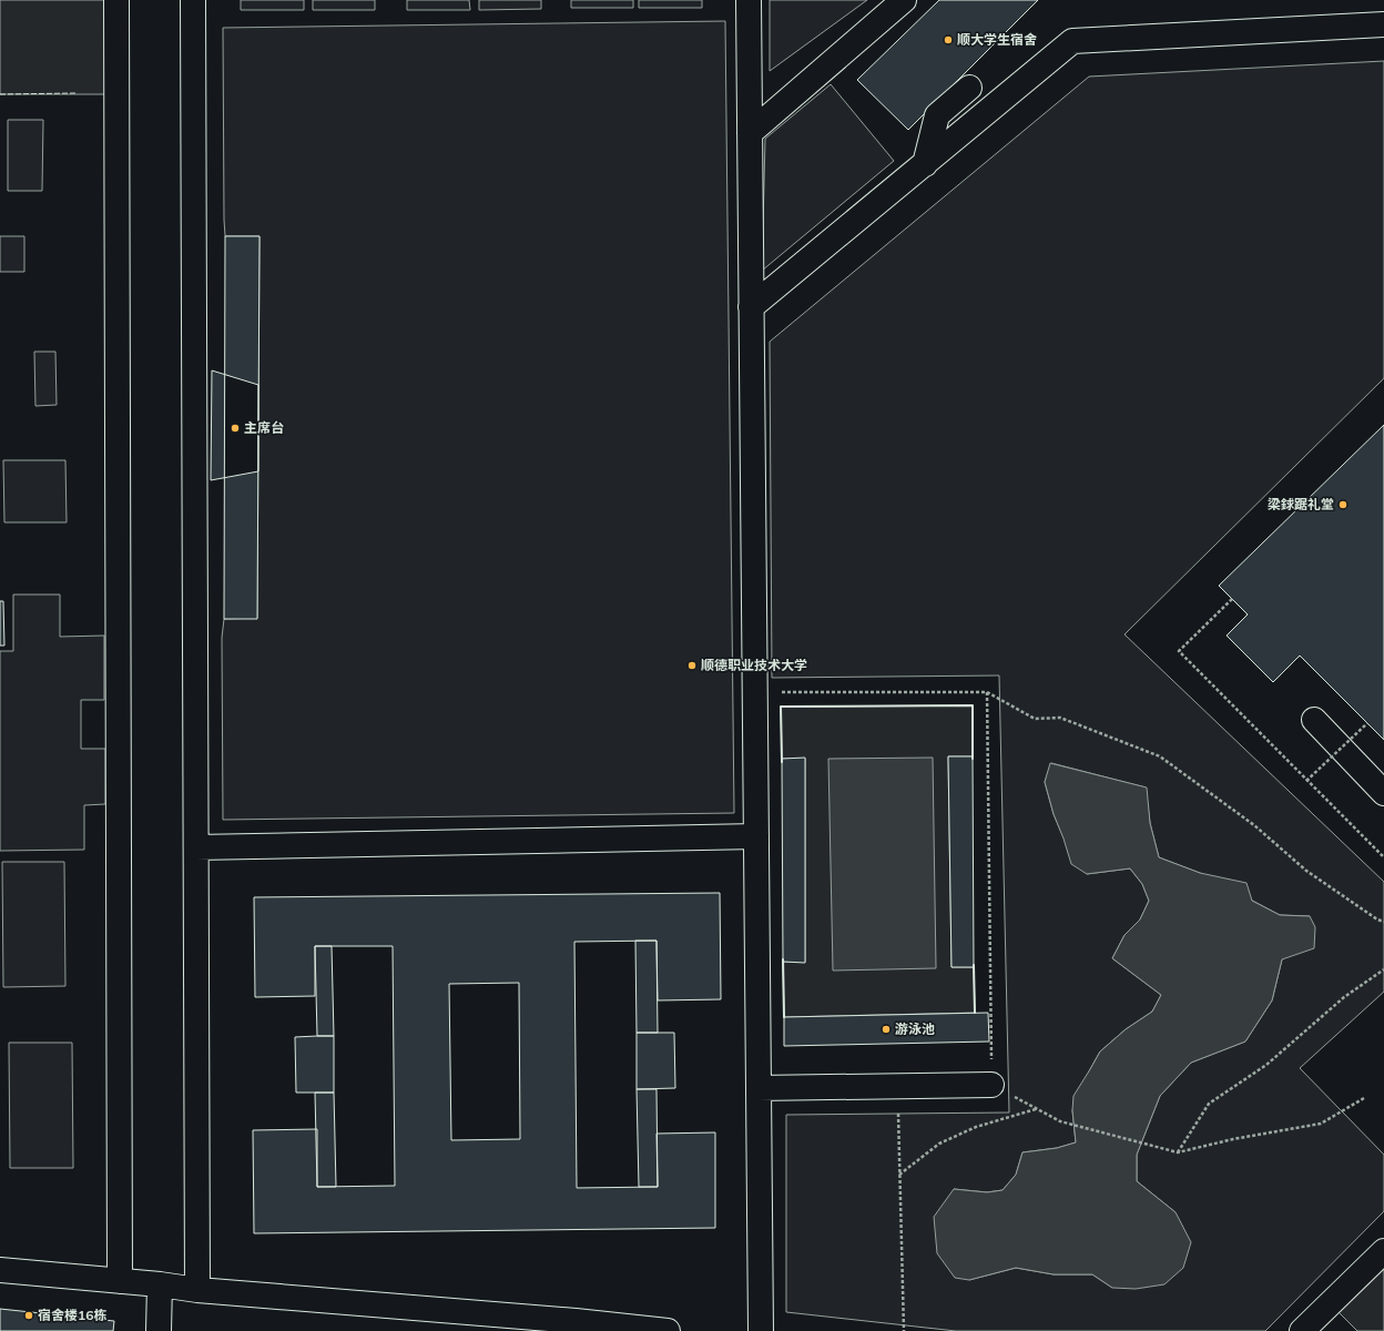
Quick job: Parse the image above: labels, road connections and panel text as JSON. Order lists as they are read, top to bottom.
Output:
{
  "places": [
    "顺大学生宿舍",
    "主席台",
    "梁銶踞礼堂",
    "顺德职业技术大学",
    "游泳池",
    "宿舍楼16栋"
  ]
}
